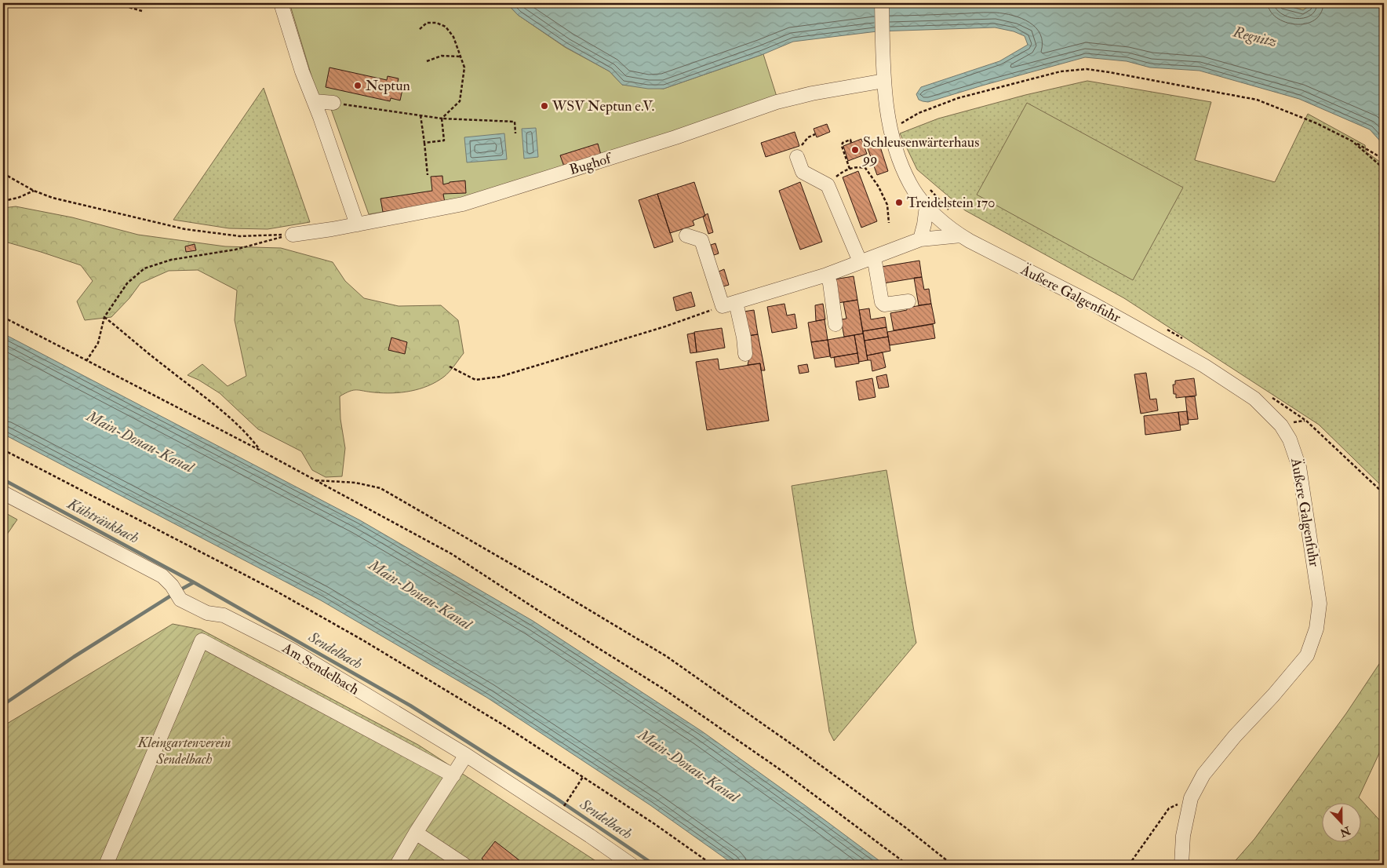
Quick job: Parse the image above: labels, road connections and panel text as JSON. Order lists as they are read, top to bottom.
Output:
{
  "streets": {
    "street": ["Bughof", "Äußere Galgenfuhr", "Am Sendelbach"]
  },
  "crossings": [
    ["Bughof", "Äußere Galgenfuhr"]
  ],
  "water": [
    "Regnitz",
    "Main-Donau-Kanal",
    "Kühtränkbach",
    "Sendelbach"
  ],
  "parks": ["Kleingartenverein Sendelbach"],
  "places": [
    "Neptun",
    "WSV Neptun e.V.",
    "Schleusenwärterhaus 99",
    "Treidelstein 170"
  ],
  "north": "bottom"
}
